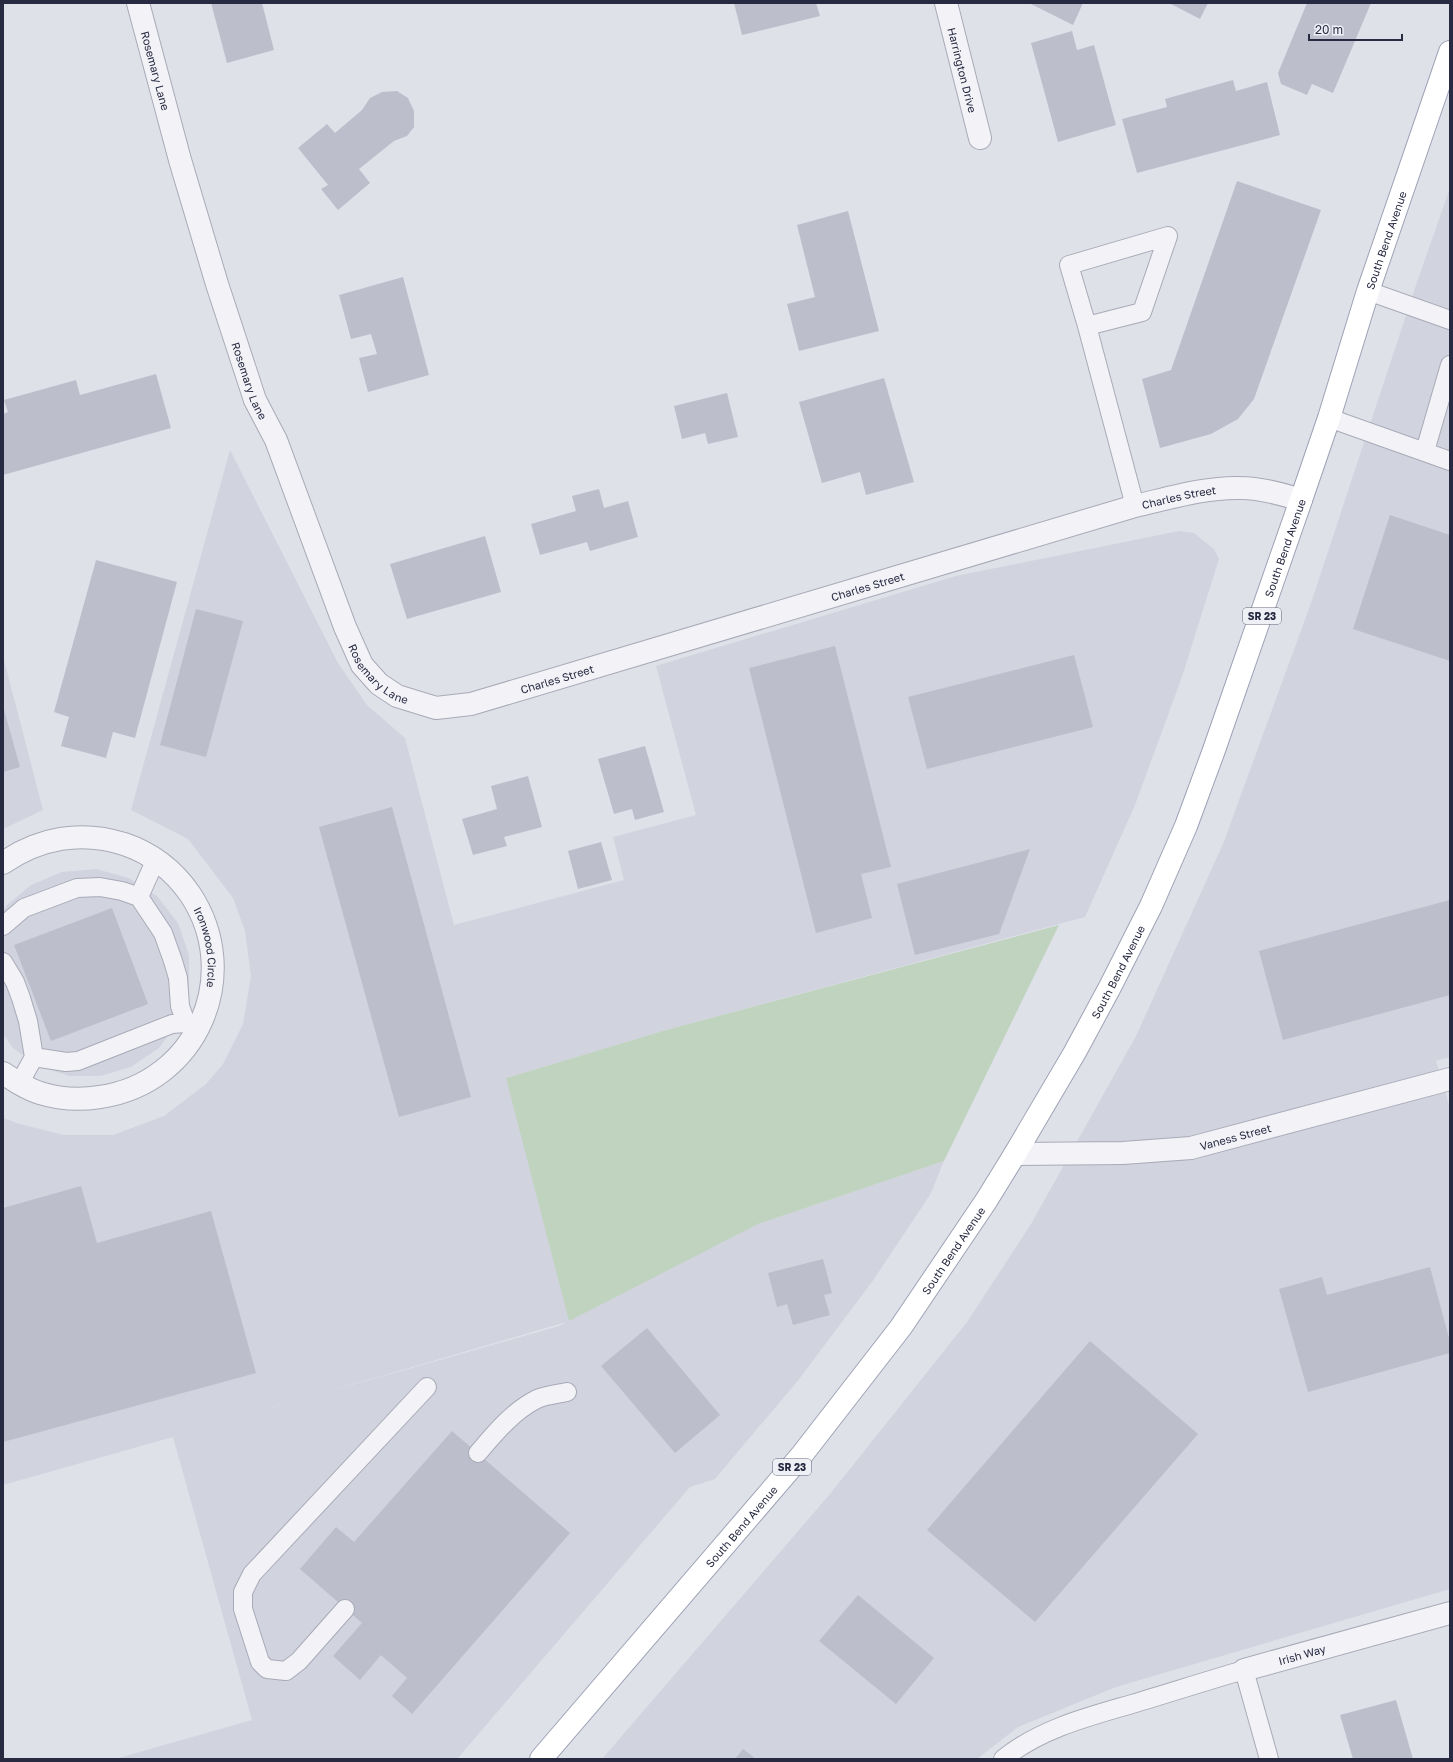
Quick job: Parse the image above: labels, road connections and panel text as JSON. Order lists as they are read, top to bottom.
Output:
{
  "streets": {
    "main road": ["South Bend Avenue", "SR 23"],
    "street": [
      "Harrington Drive",
      "Rosemary Lane",
      "Charles Street",
      "Ironwood Circle",
      "Vaness Street",
      "Irish Way"
    ]
  },
  "crossings": [
    ["Rosemary Lane", "Charles Street"],
    ["South Bend Avenue", "Charles Street"],
    ["South Bend Avenue", "Vaness Street"]
  ],
  "scale_bar": "20 m"
}
